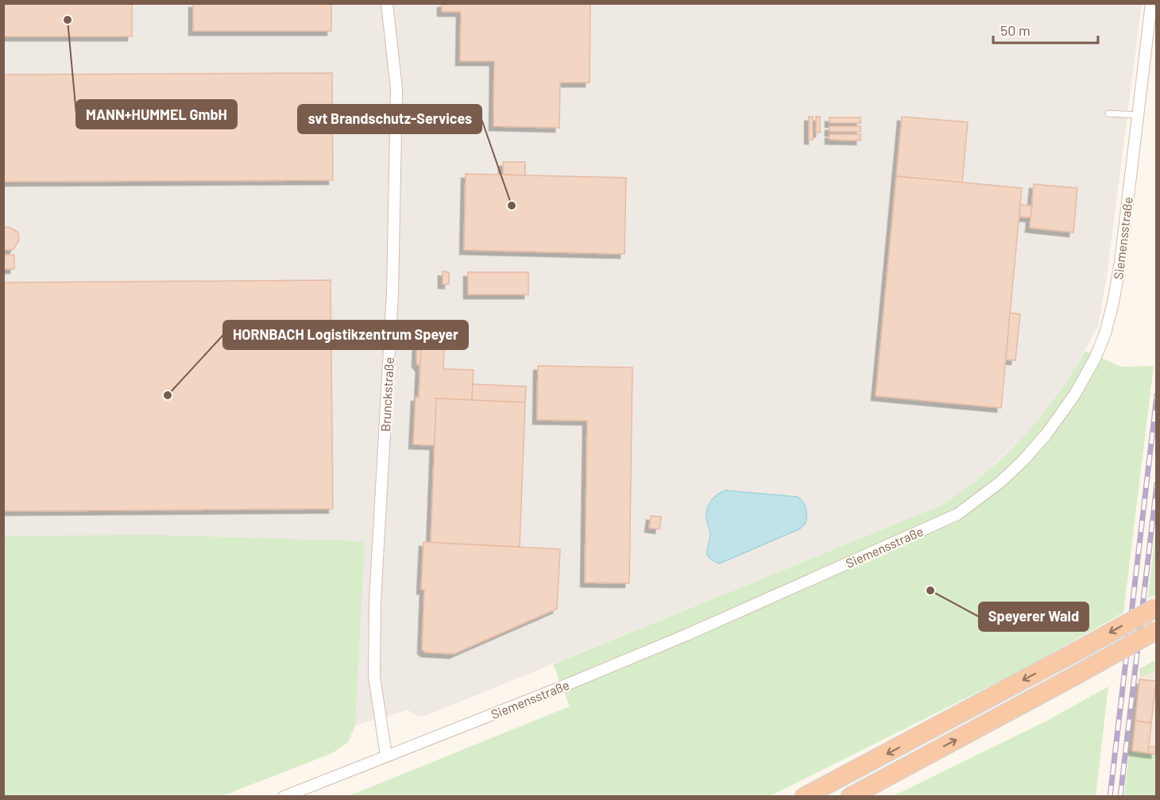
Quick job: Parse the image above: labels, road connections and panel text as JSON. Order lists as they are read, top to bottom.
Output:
{
  "streets": {
    "street": ["Siemensstraße", "Brunckstraße"]
  },
  "crossings": [
    ["Siemensstraße", "Brunckstraße"]
  ],
  "places": [
    "MANN+HUMMEL GmbH",
    "svt Brandschutz-Services",
    "HORNBACH Logistikzentrum Speyer",
    "Speyerer Wald"
  ],
  "scale_bar": "50 m"
}
